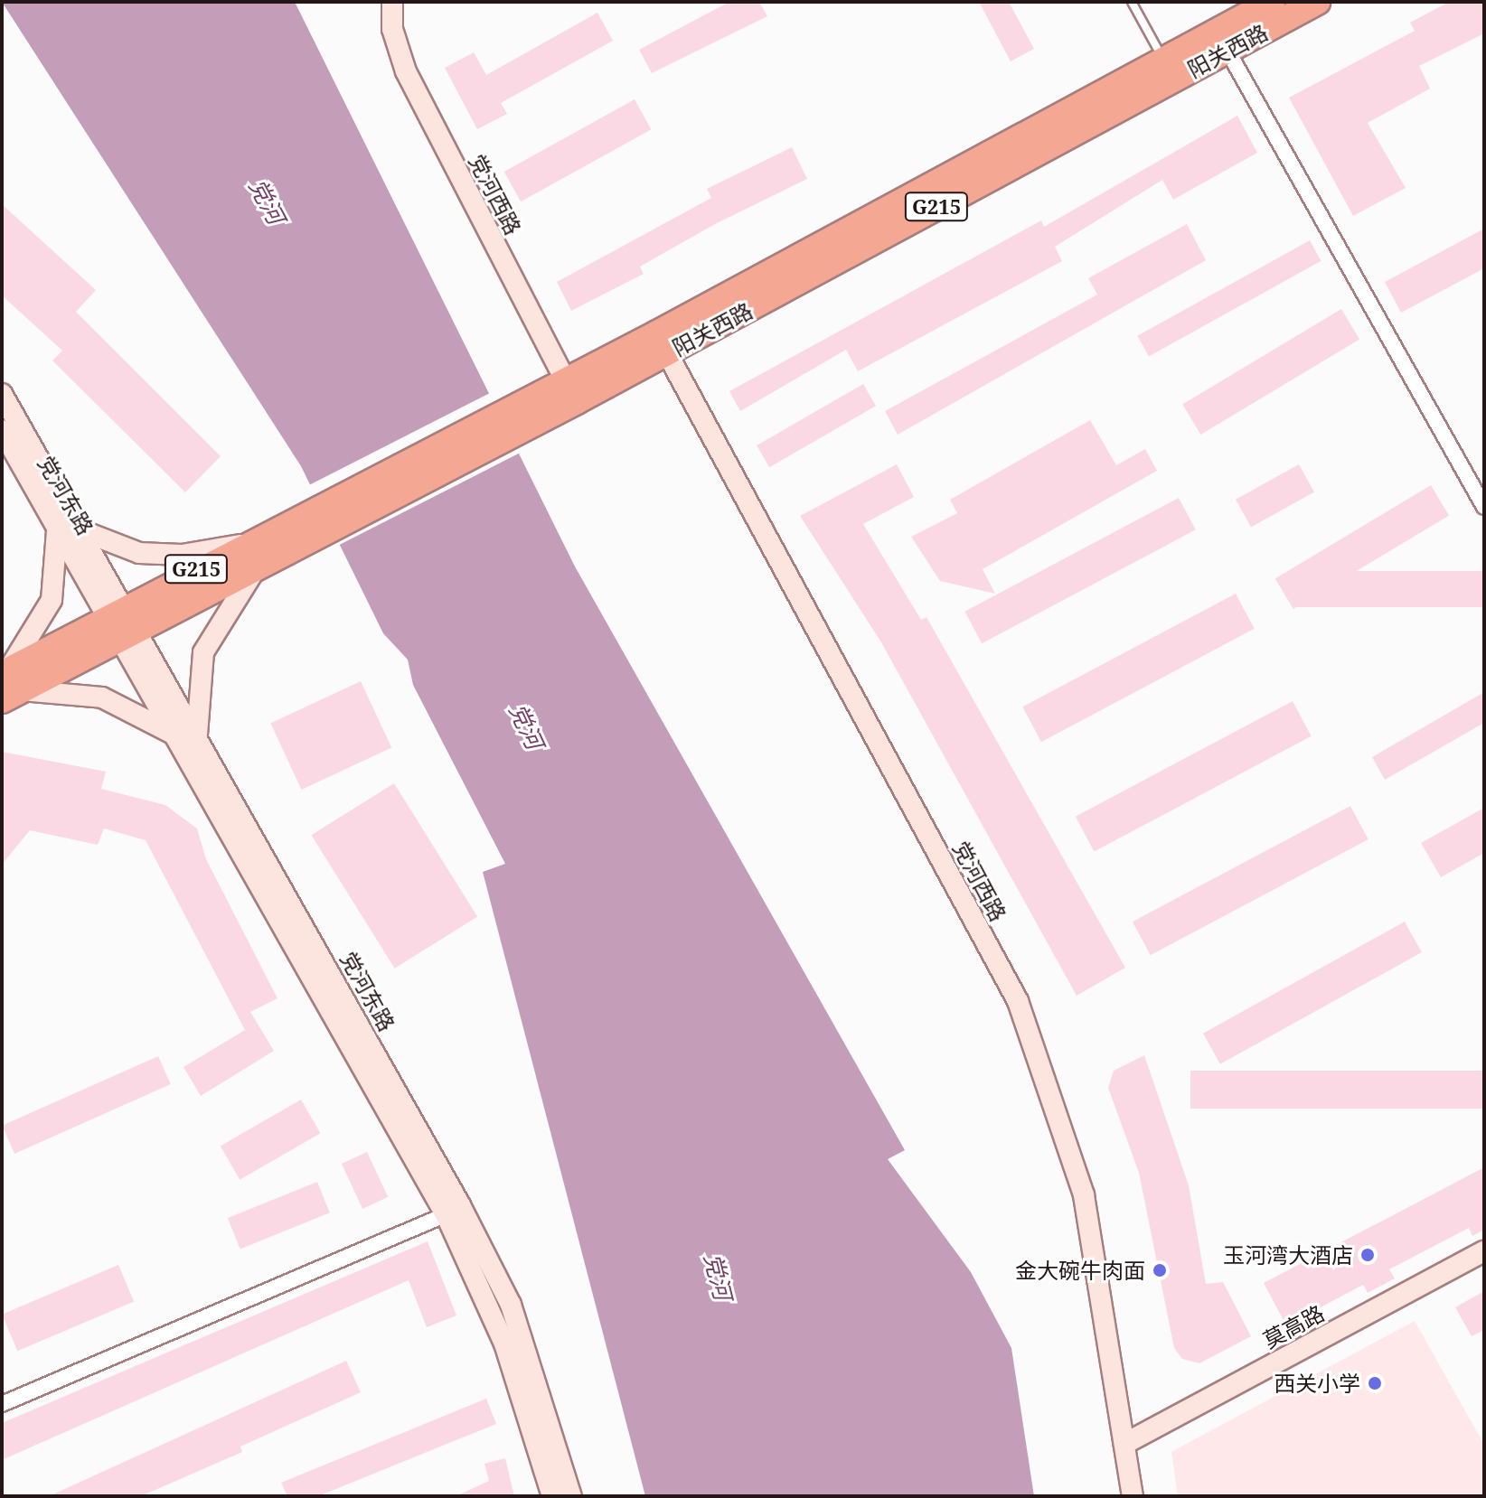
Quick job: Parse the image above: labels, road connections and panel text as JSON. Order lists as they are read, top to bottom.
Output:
{
  "streets": {
    "highway": ["阳关西路", "G215"],
    "main road": ["党河西路", "党河东路", "莫高路"]
  },
  "crossings": [
    ["阳关西路", "党河西路"],
    ["阳关西路", "G215"],
    ["阳关西路", "党河东路"],
    ["党河西路", "莫高路"],
    ["G215", "党河东路"]
  ],
  "water": ["党河"],
  "places": ["玉河湾大酒店", "金大碗牛肉面", "西关小学"]
}
